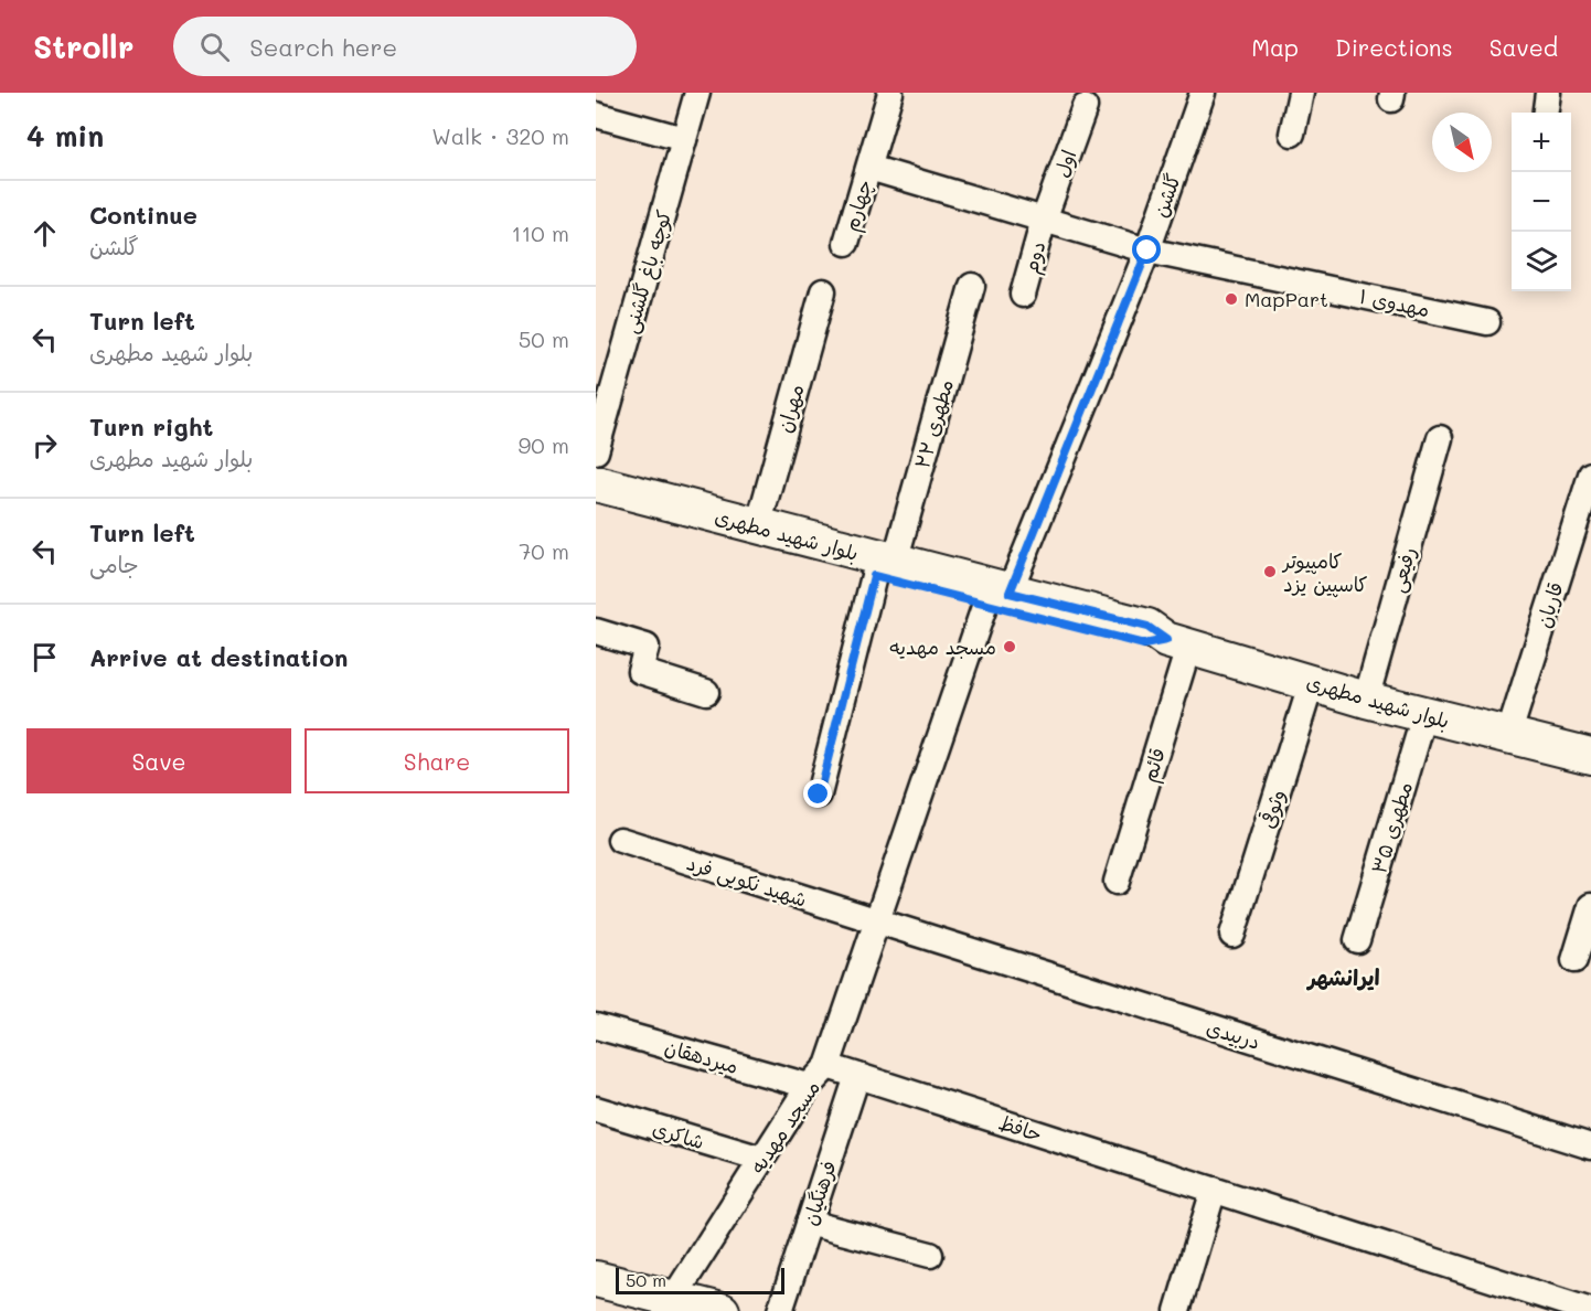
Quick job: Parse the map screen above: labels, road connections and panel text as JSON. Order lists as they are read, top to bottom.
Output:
{
  "streets": {
    "main road": ["بلوار شهید مطهری"],
    "street": [
      "اول",
      "گلشن",
      "چهارم",
      "دوم",
      "کوچه باغ گلشنی",
      "مهدوی ۱",
      "مهران",
      "مطهری ۲۲",
      "رفیعی",
      "قاریان",
      "قائم",
      "وثوقی",
      "مطهری ۳۵",
      "شهید نکویی فرد",
      "دربیدی",
      "میردهقان",
      "مسجد مهدیه",
      "حافظ",
      "شاکری",
      "فرهنگیان"
    ]
  },
  "crossings": [
    ["اول", "دوم"],
    ["اول", "مهدوی ۱"],
    ["گلشن", "مهدوی ۱"],
    ["گلشن", "بلوار شهید مطهری"],
    ["گلشن", "مسجد مهدیه"],
    ["چهارم", "مهدوی ۱"],
    ["دوم", "مهدوی ۱"],
    ["مهران", "بلوار شهید مطهری"],
    ["مطهری ۲۲", "بلوار شهید مطهری"],
    ["بلوار شهید مطهری", "رفیعی"],
    ["بلوار شهید مطهری", "قاریان"],
    ["بلوار شهید مطهری", "قائم"],
    ["بلوار شهید مطهری", "وثوقی"],
    ["بلوار شهید مطهری", "مطهری ۳۵"],
    ["بلوار شهید مطهری", "مسجد مهدیه"],
    ["شهید نکویی فرد", "دربیدی"],
    ["شهید نکویی فرد", "مسجد مهدیه"],
    ["دربیدی", "مسجد مهدیه"],
    ["میردهقان", "مسجد مهدیه"],
    ["مسجد مهدیه", "حافظ"],
    ["مسجد مهدیه", "شاکری"],
    ["حافظ", "فرهنگیان"]
  ],
  "districts": ["ایرانشهر"],
  "places": ["MapPart", "کامپیوتر کاسپین یزد", "مسجد مهدیه"],
  "scale_bar": "50 m",
  "north": "bottom right",
  "page": {
    "header": "Strollr",
    "search": "Search here",
    "nav": ["Map", "Directions", "Saved"],
    "heading": ["4 min", "Walk · 320 m"],
    "map_buttons": ["+", "−"],
    "list": [
      ["Continue", "گلشن", "110 m"],
      ["Turn left", "بلوار شهید مطهری", "50 m"],
      ["Turn right", "بلوار شهید مطهری", "90 m"],
      ["Turn left", "جامی", "70 m"],
      "Arrive at destination"
    ],
    "buttons": ["Save", "Share"],
    "scale": "50 m"
  }
}
